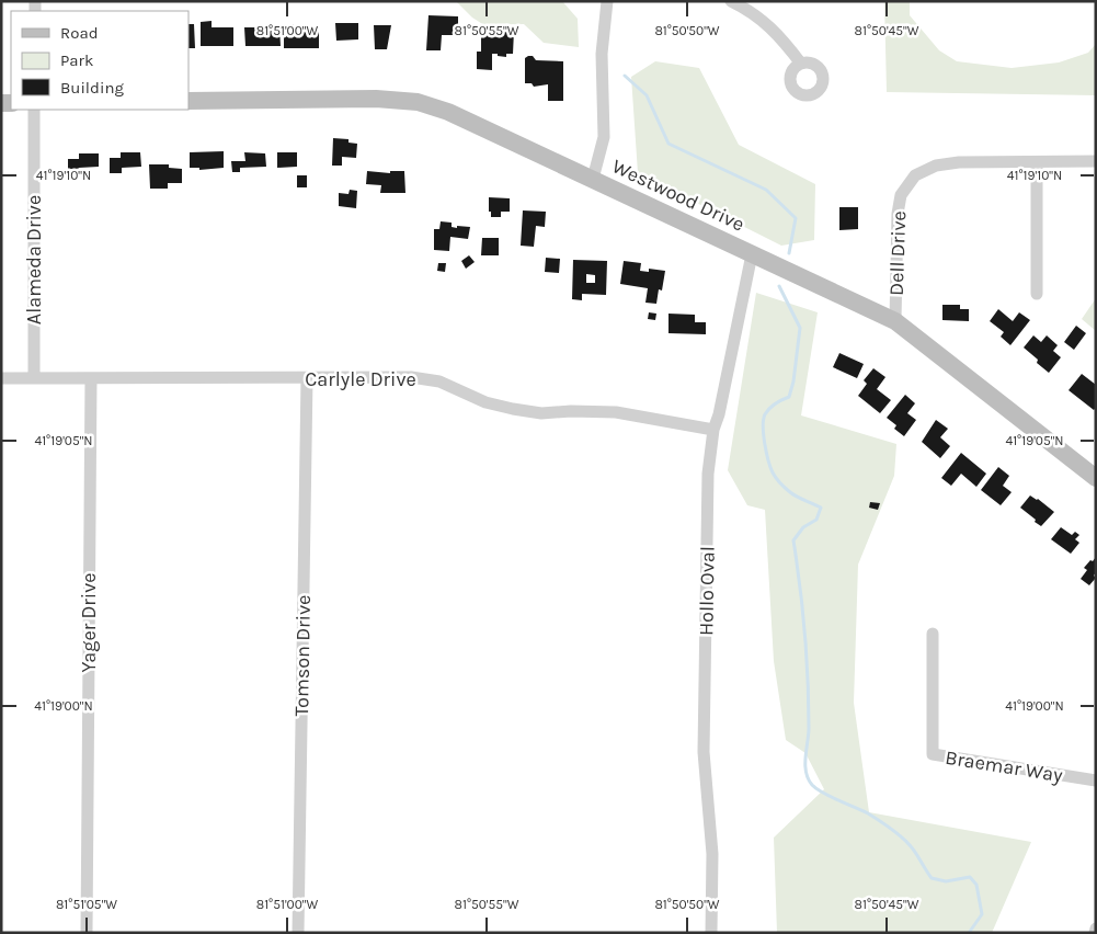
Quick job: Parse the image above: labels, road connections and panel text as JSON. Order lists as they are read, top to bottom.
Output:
{
  "streets": {
    "street": [
      "Westwood Drive",
      "Dell Drive",
      "Alameda Drive",
      "Carlyle Drive",
      "Hollo Oval",
      "Yager Drive",
      "Tomson Drive",
      "Braemar Way"
    ]
  },
  "crossings": [
    ["Westwood Drive", "Dell Drive"],
    ["Westwood Drive", "Hollo Oval"],
    ["Alameda Drive", "Carlyle Drive"],
    ["Carlyle Drive", "Hollo Oval"],
    ["Carlyle Drive", "Yager Drive"],
    ["Carlyle Drive", "Tomson Drive"]
  ],
  "legend": ["Road", "Park", "Building"],
  "coordinates": [
    "81°51'00\"W",
    "81°50'55\"W",
    "81°50'50\"W",
    "81°50'45\"W",
    "41°19'10\"N",
    "41°19'05\"N",
    "41°19'00\"N",
    "81°51'05\"W"
  ]
}
